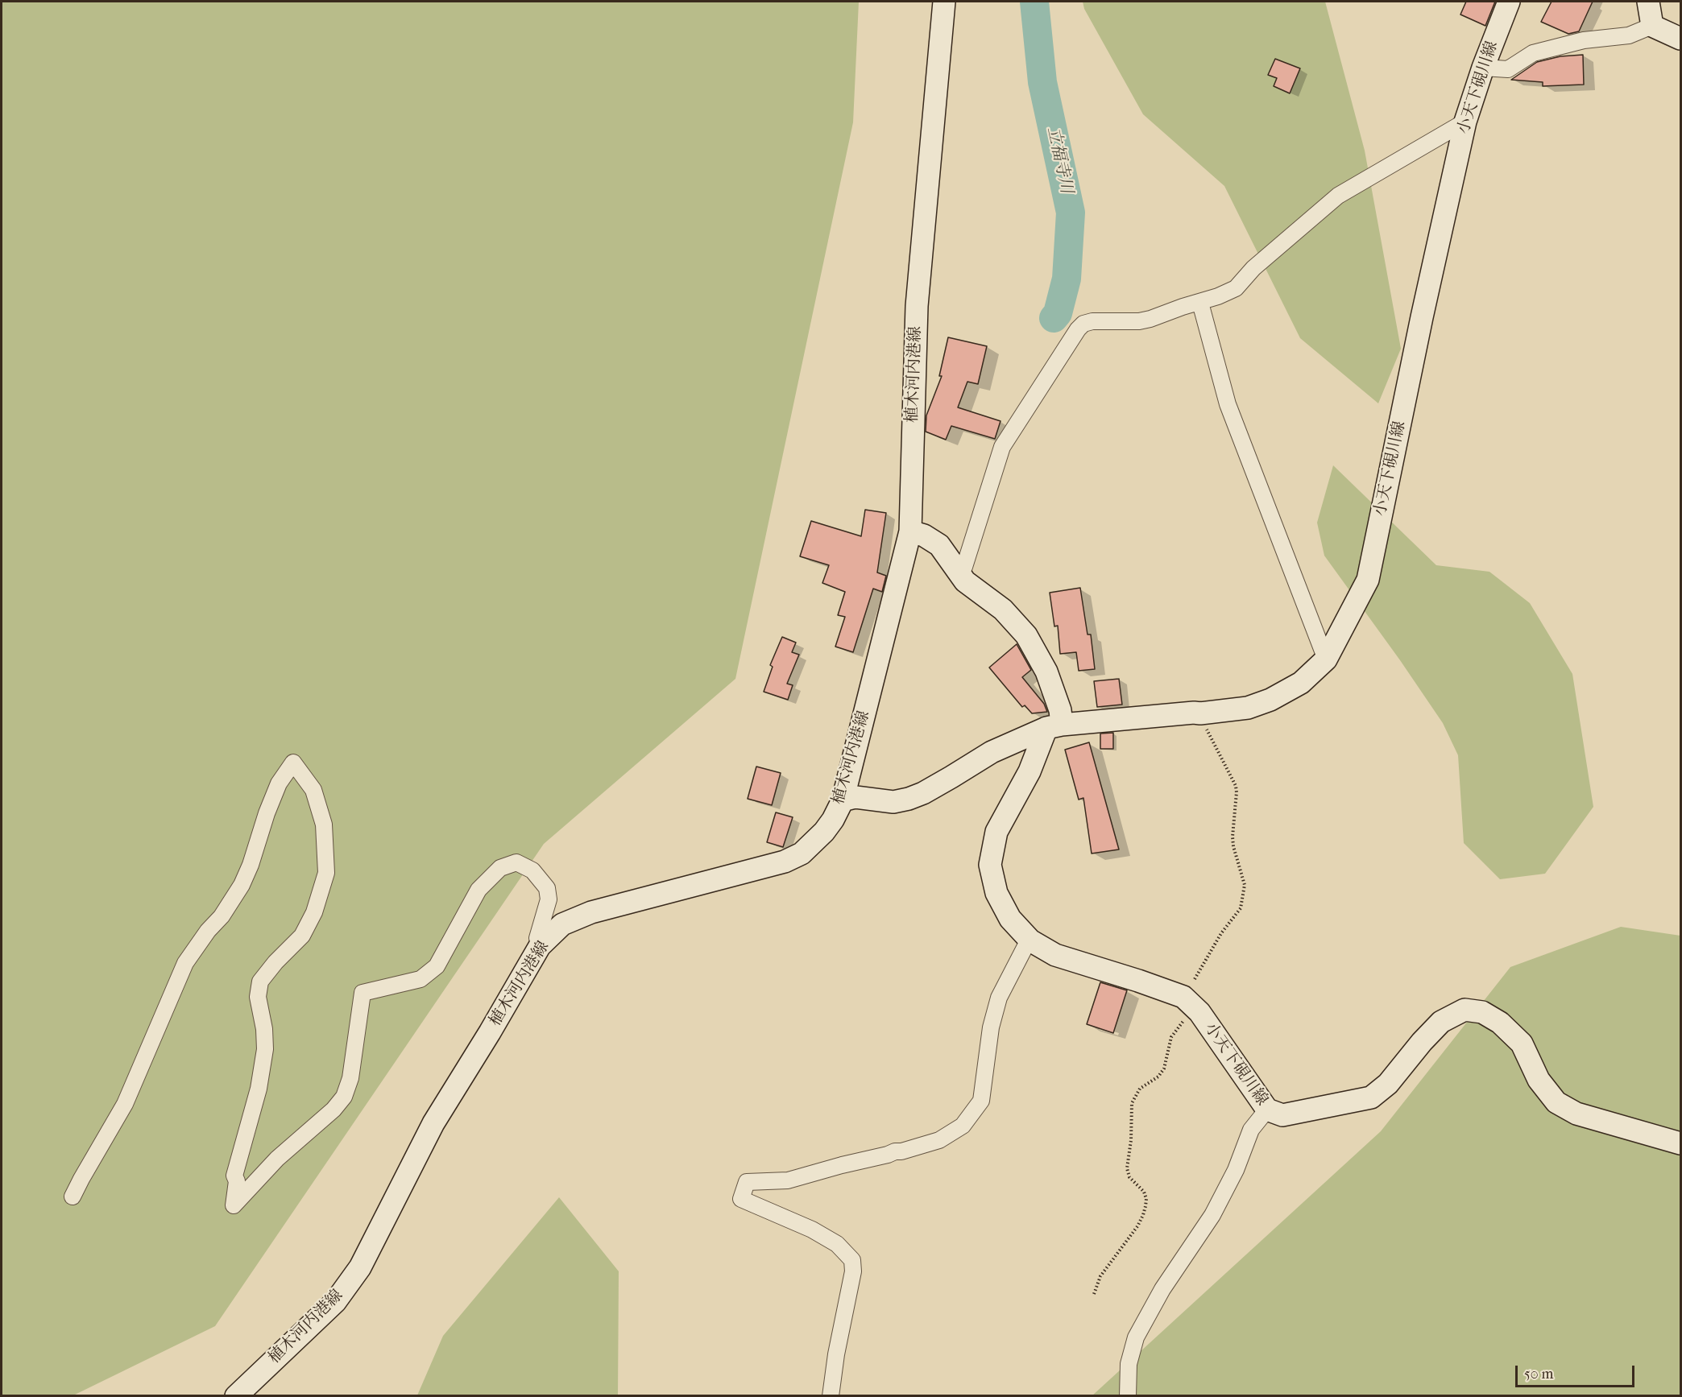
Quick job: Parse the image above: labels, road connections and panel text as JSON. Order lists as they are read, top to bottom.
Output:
{
  "streets": {
    "main road": ["小天下硯川線", "植木河内港線"]
  },
  "water": ["立福寺川"],
  "scale_bar": "50 m"
}
